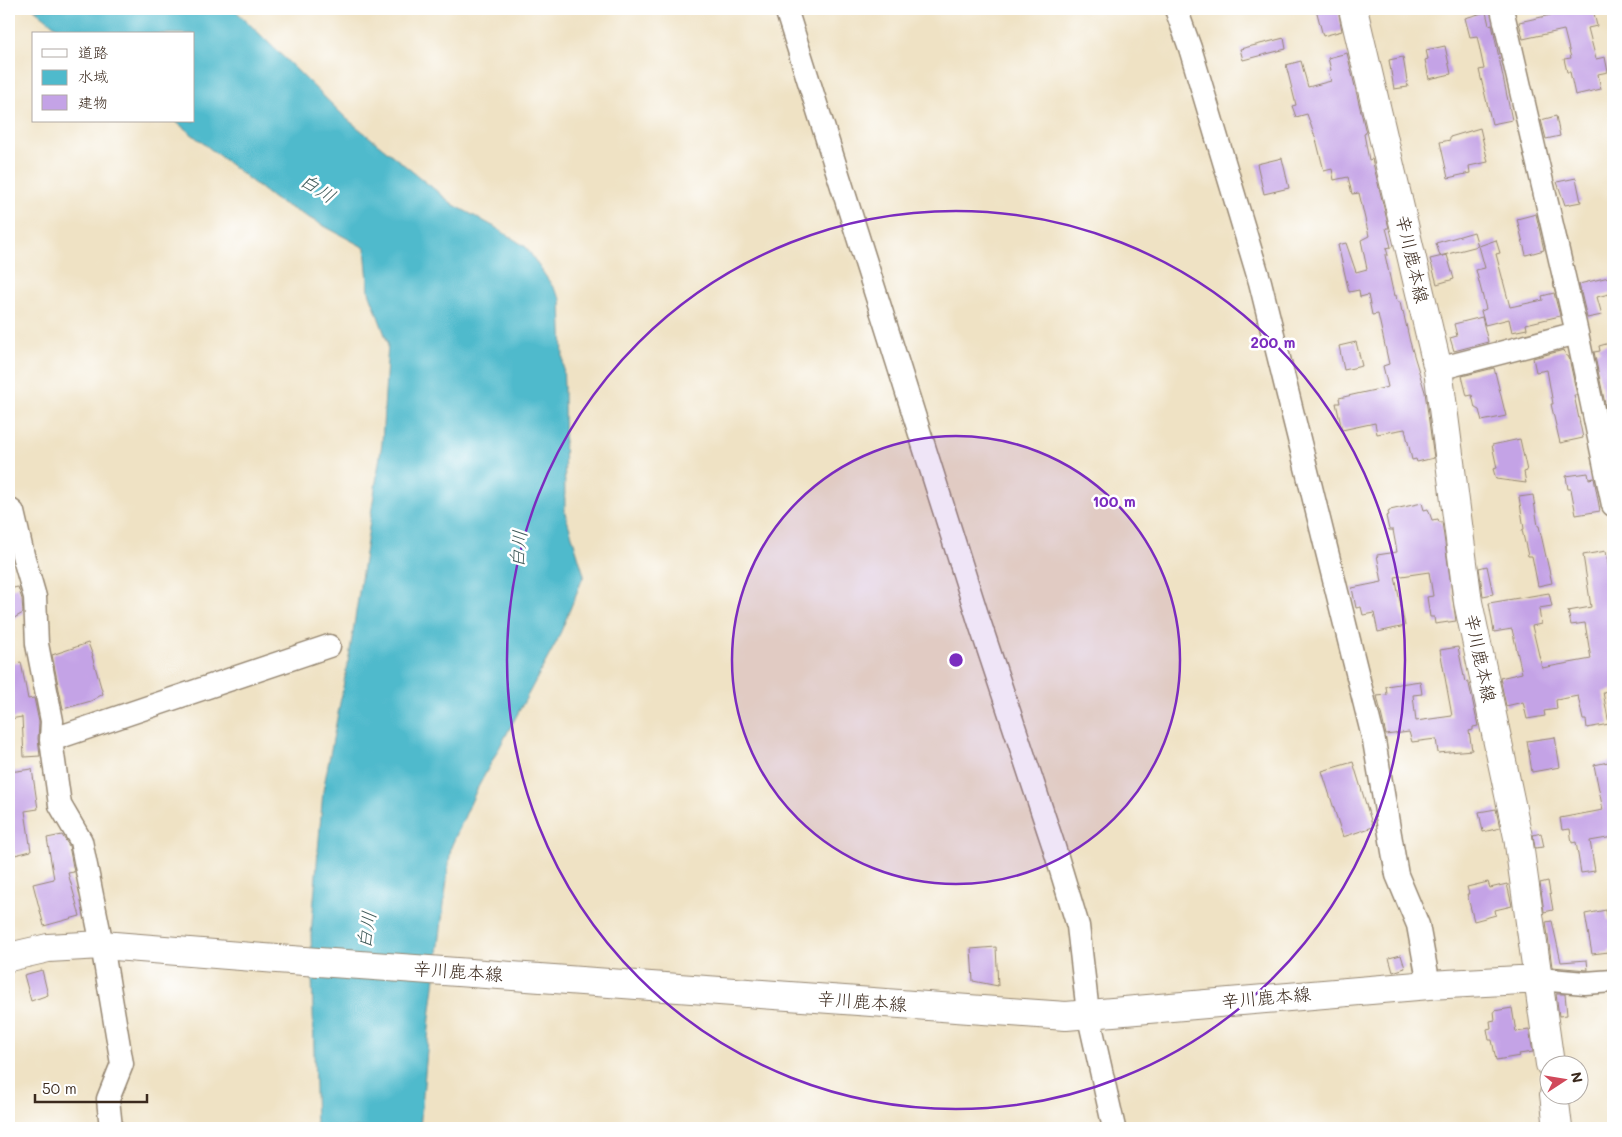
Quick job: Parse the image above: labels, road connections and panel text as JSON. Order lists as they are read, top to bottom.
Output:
{
  "streets": {
    "main road": ["辛川鹿本線"]
  },
  "water": ["白川"],
  "legend": ["道路", "水域", "建物"],
  "scale_bar": "50 m",
  "north": "right",
  "rings": ["200 m", "100 m"]
}
